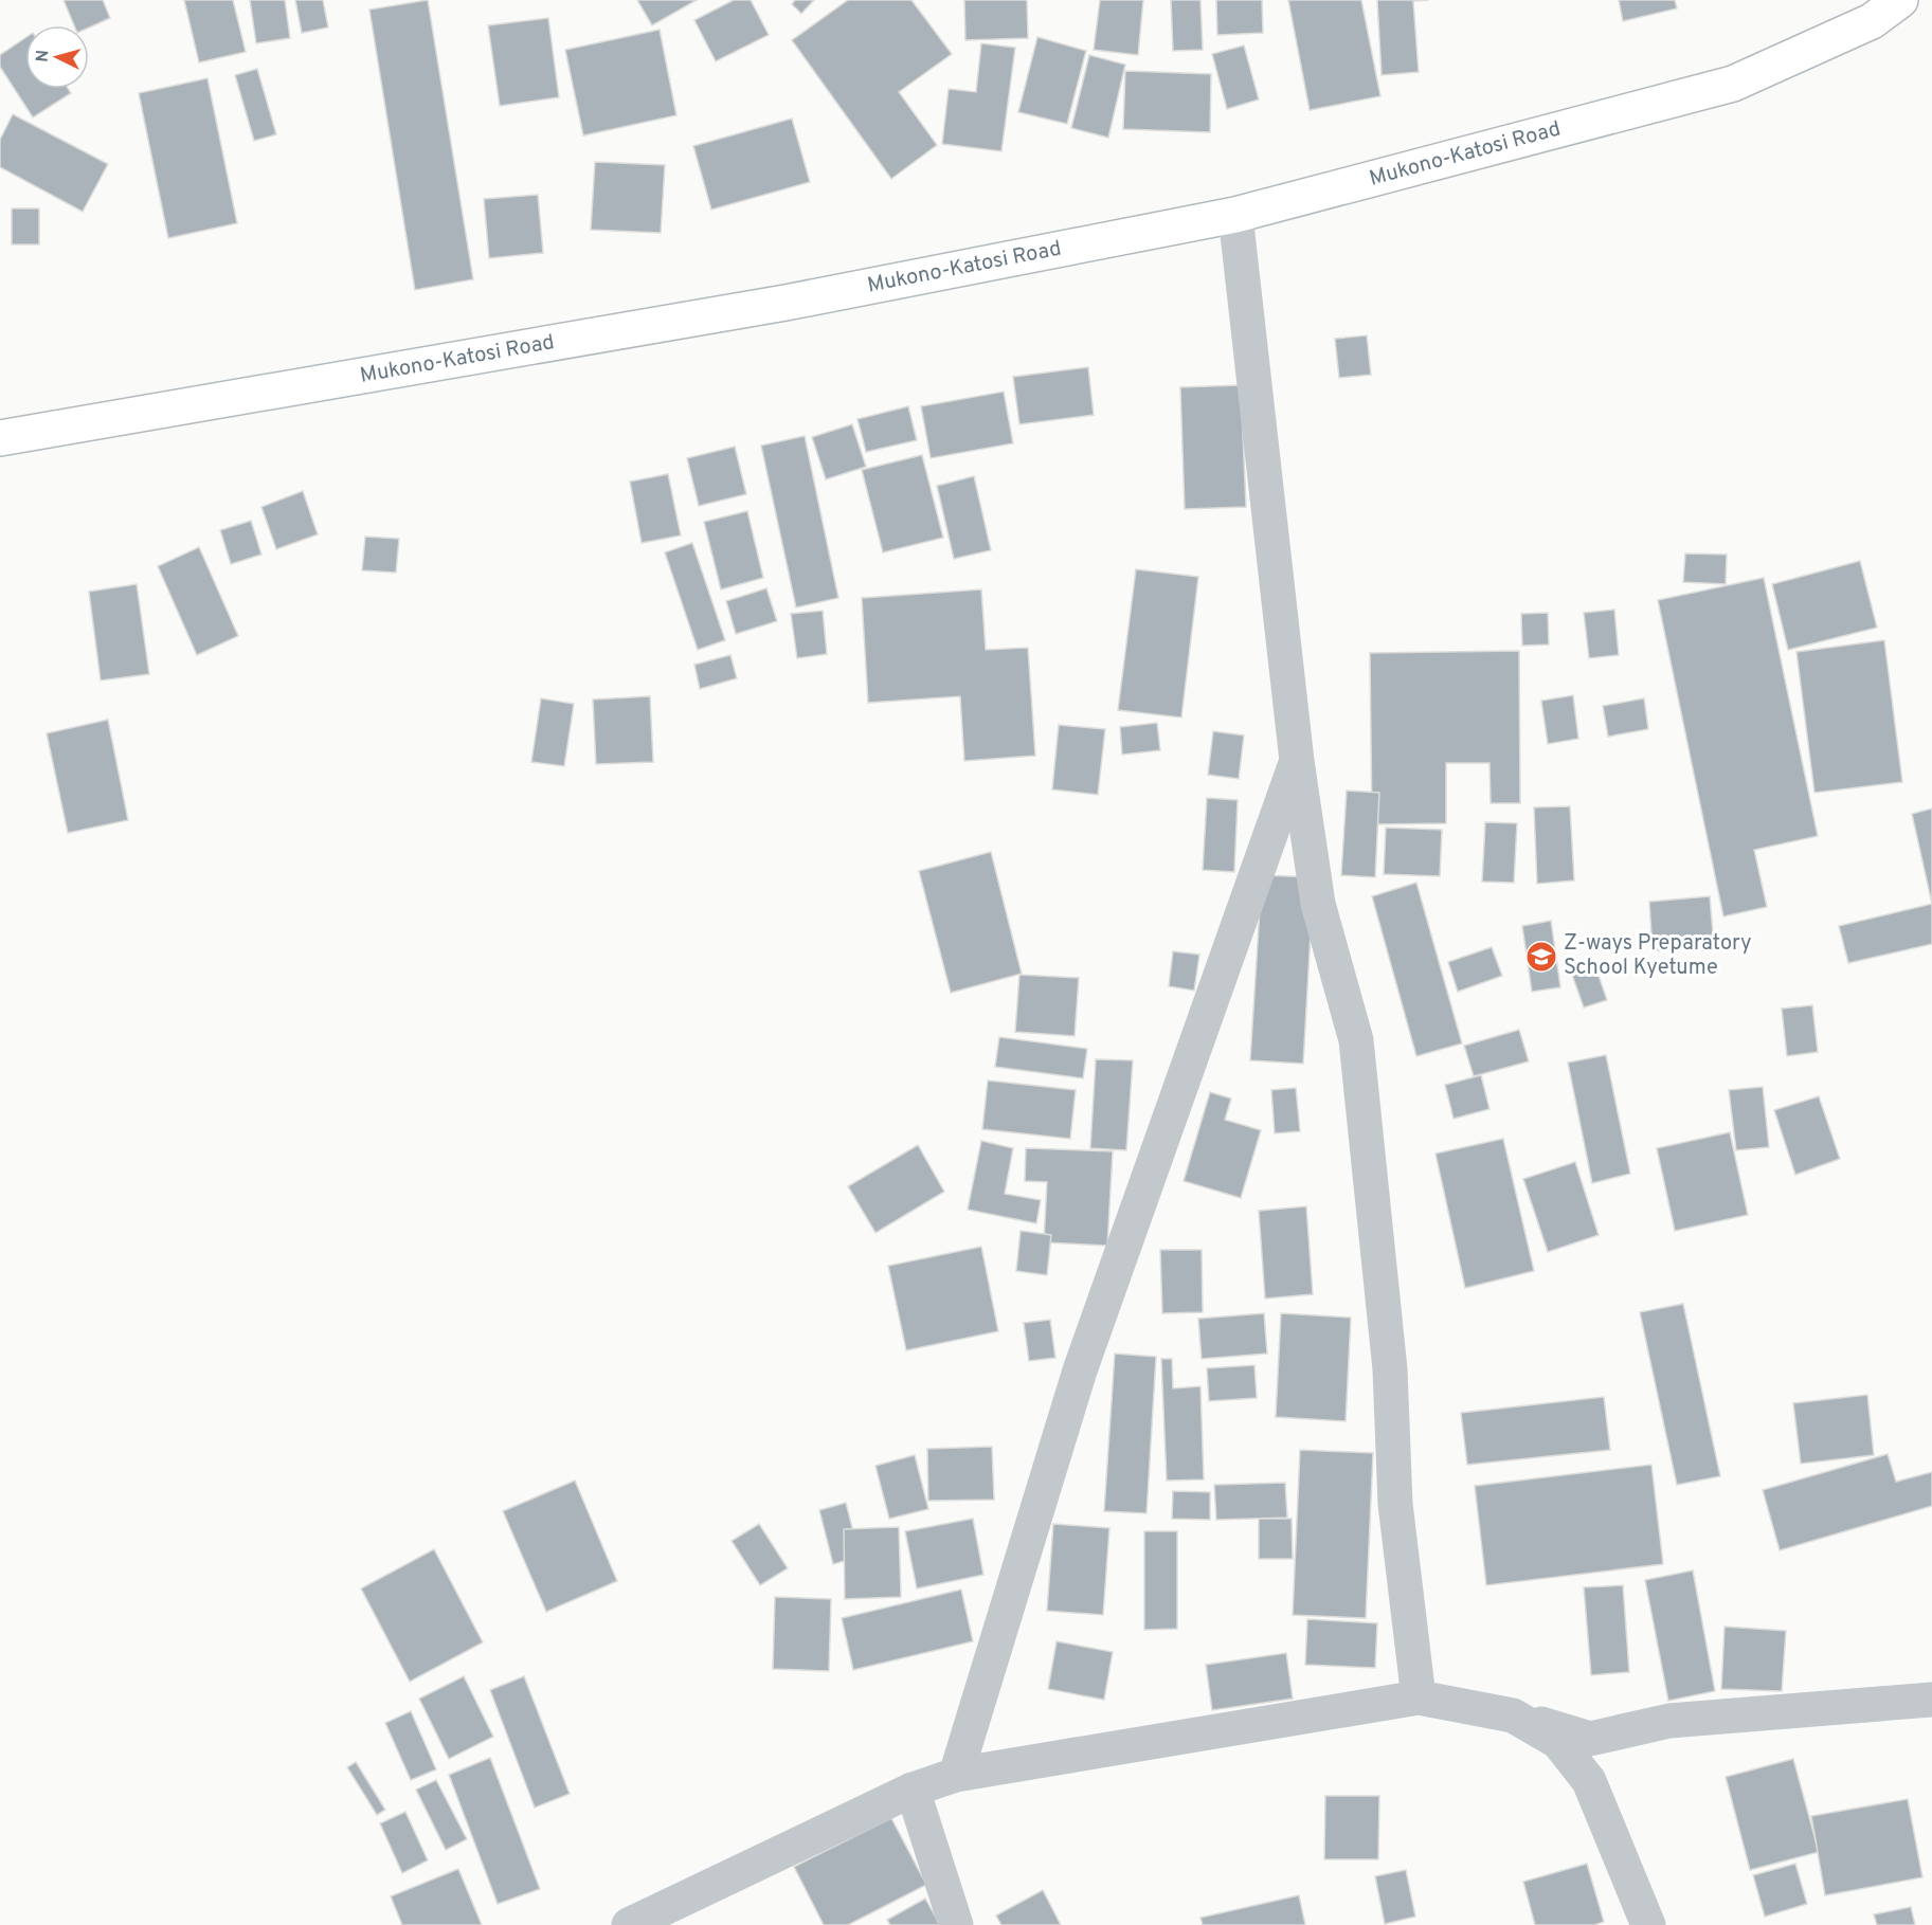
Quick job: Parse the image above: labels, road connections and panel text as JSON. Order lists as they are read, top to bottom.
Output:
{
  "streets": {
    "main road": ["Mukono-Katosi Road"]
  },
  "places": {
    "school or university": ["Z-ways Preparatory School Kyetume"]
  },
  "north": "left"
}
